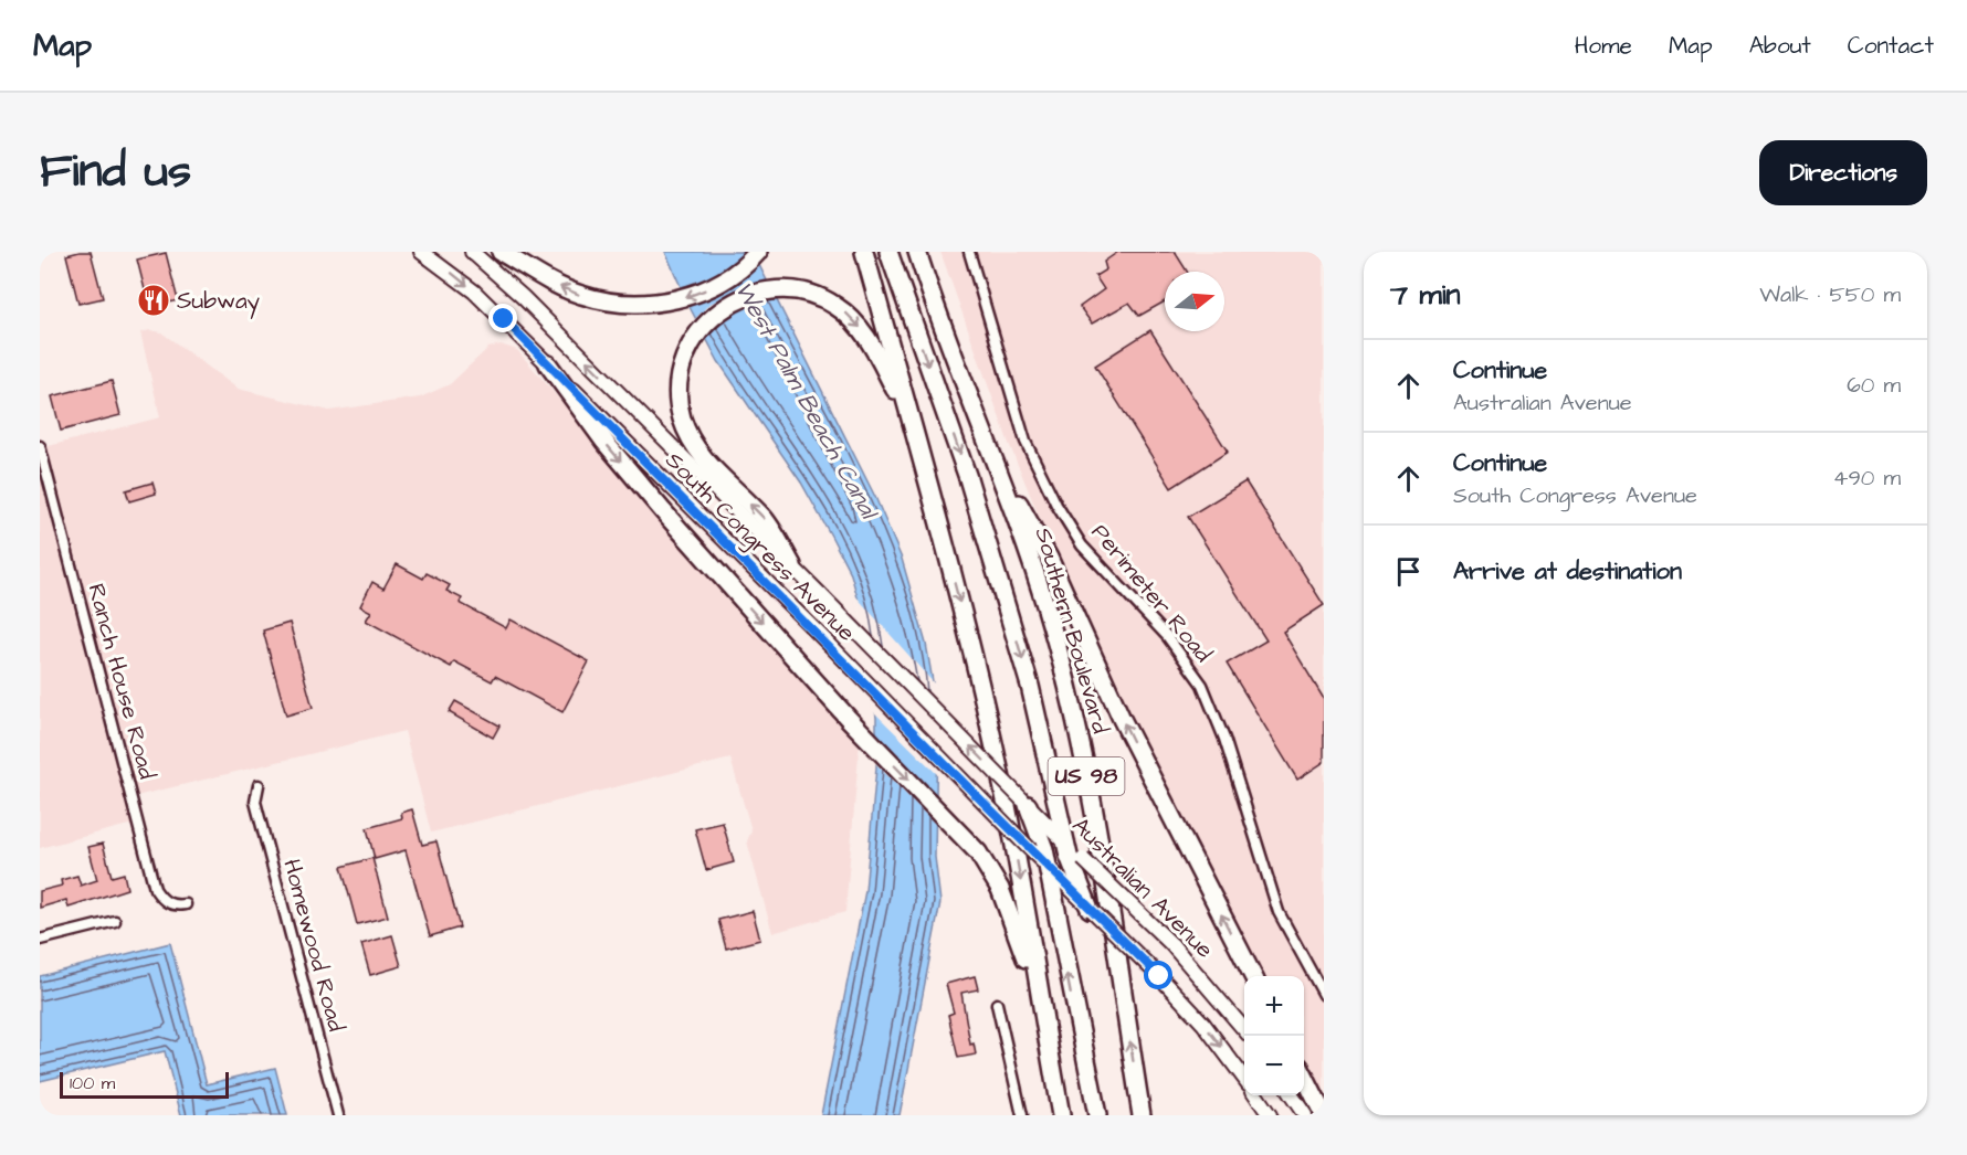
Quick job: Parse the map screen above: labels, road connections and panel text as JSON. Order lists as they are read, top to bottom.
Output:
{
  "streets": {
    "highway": ["Southern Boulevard", "US 98"],
    "main road": ["South Congress Avenue", "Australian Avenue"],
    "street": ["Perimeter Road", "Ranch House Road", "Homewood Road"]
  },
  "crossings": [
    ["South Congress Avenue", "Australian Avenue"]
  ],
  "water": ["West Palm Beach Canal"],
  "places": {
    "restaurant": ["Subway"]
  },
  "scale_bar": "100 m",
  "north": "right",
  "page": {
    "header": "Map",
    "nav": [
      "Home",
      "Map",
      "About",
      "Contact"
    ],
    "title": "Find us",
    "buttons": "Directions",
    "heading": ["7 min", "Walk · 550 m"],
    "list": [
      ["Continue", "Australian Avenue", "60 m"],
      ["Continue", "South Congress Avenue", "490 m"],
      "Arrive at destination"
    ],
    "map_buttons": ["+", "−"],
    "scale": "100 m"
  }
}
